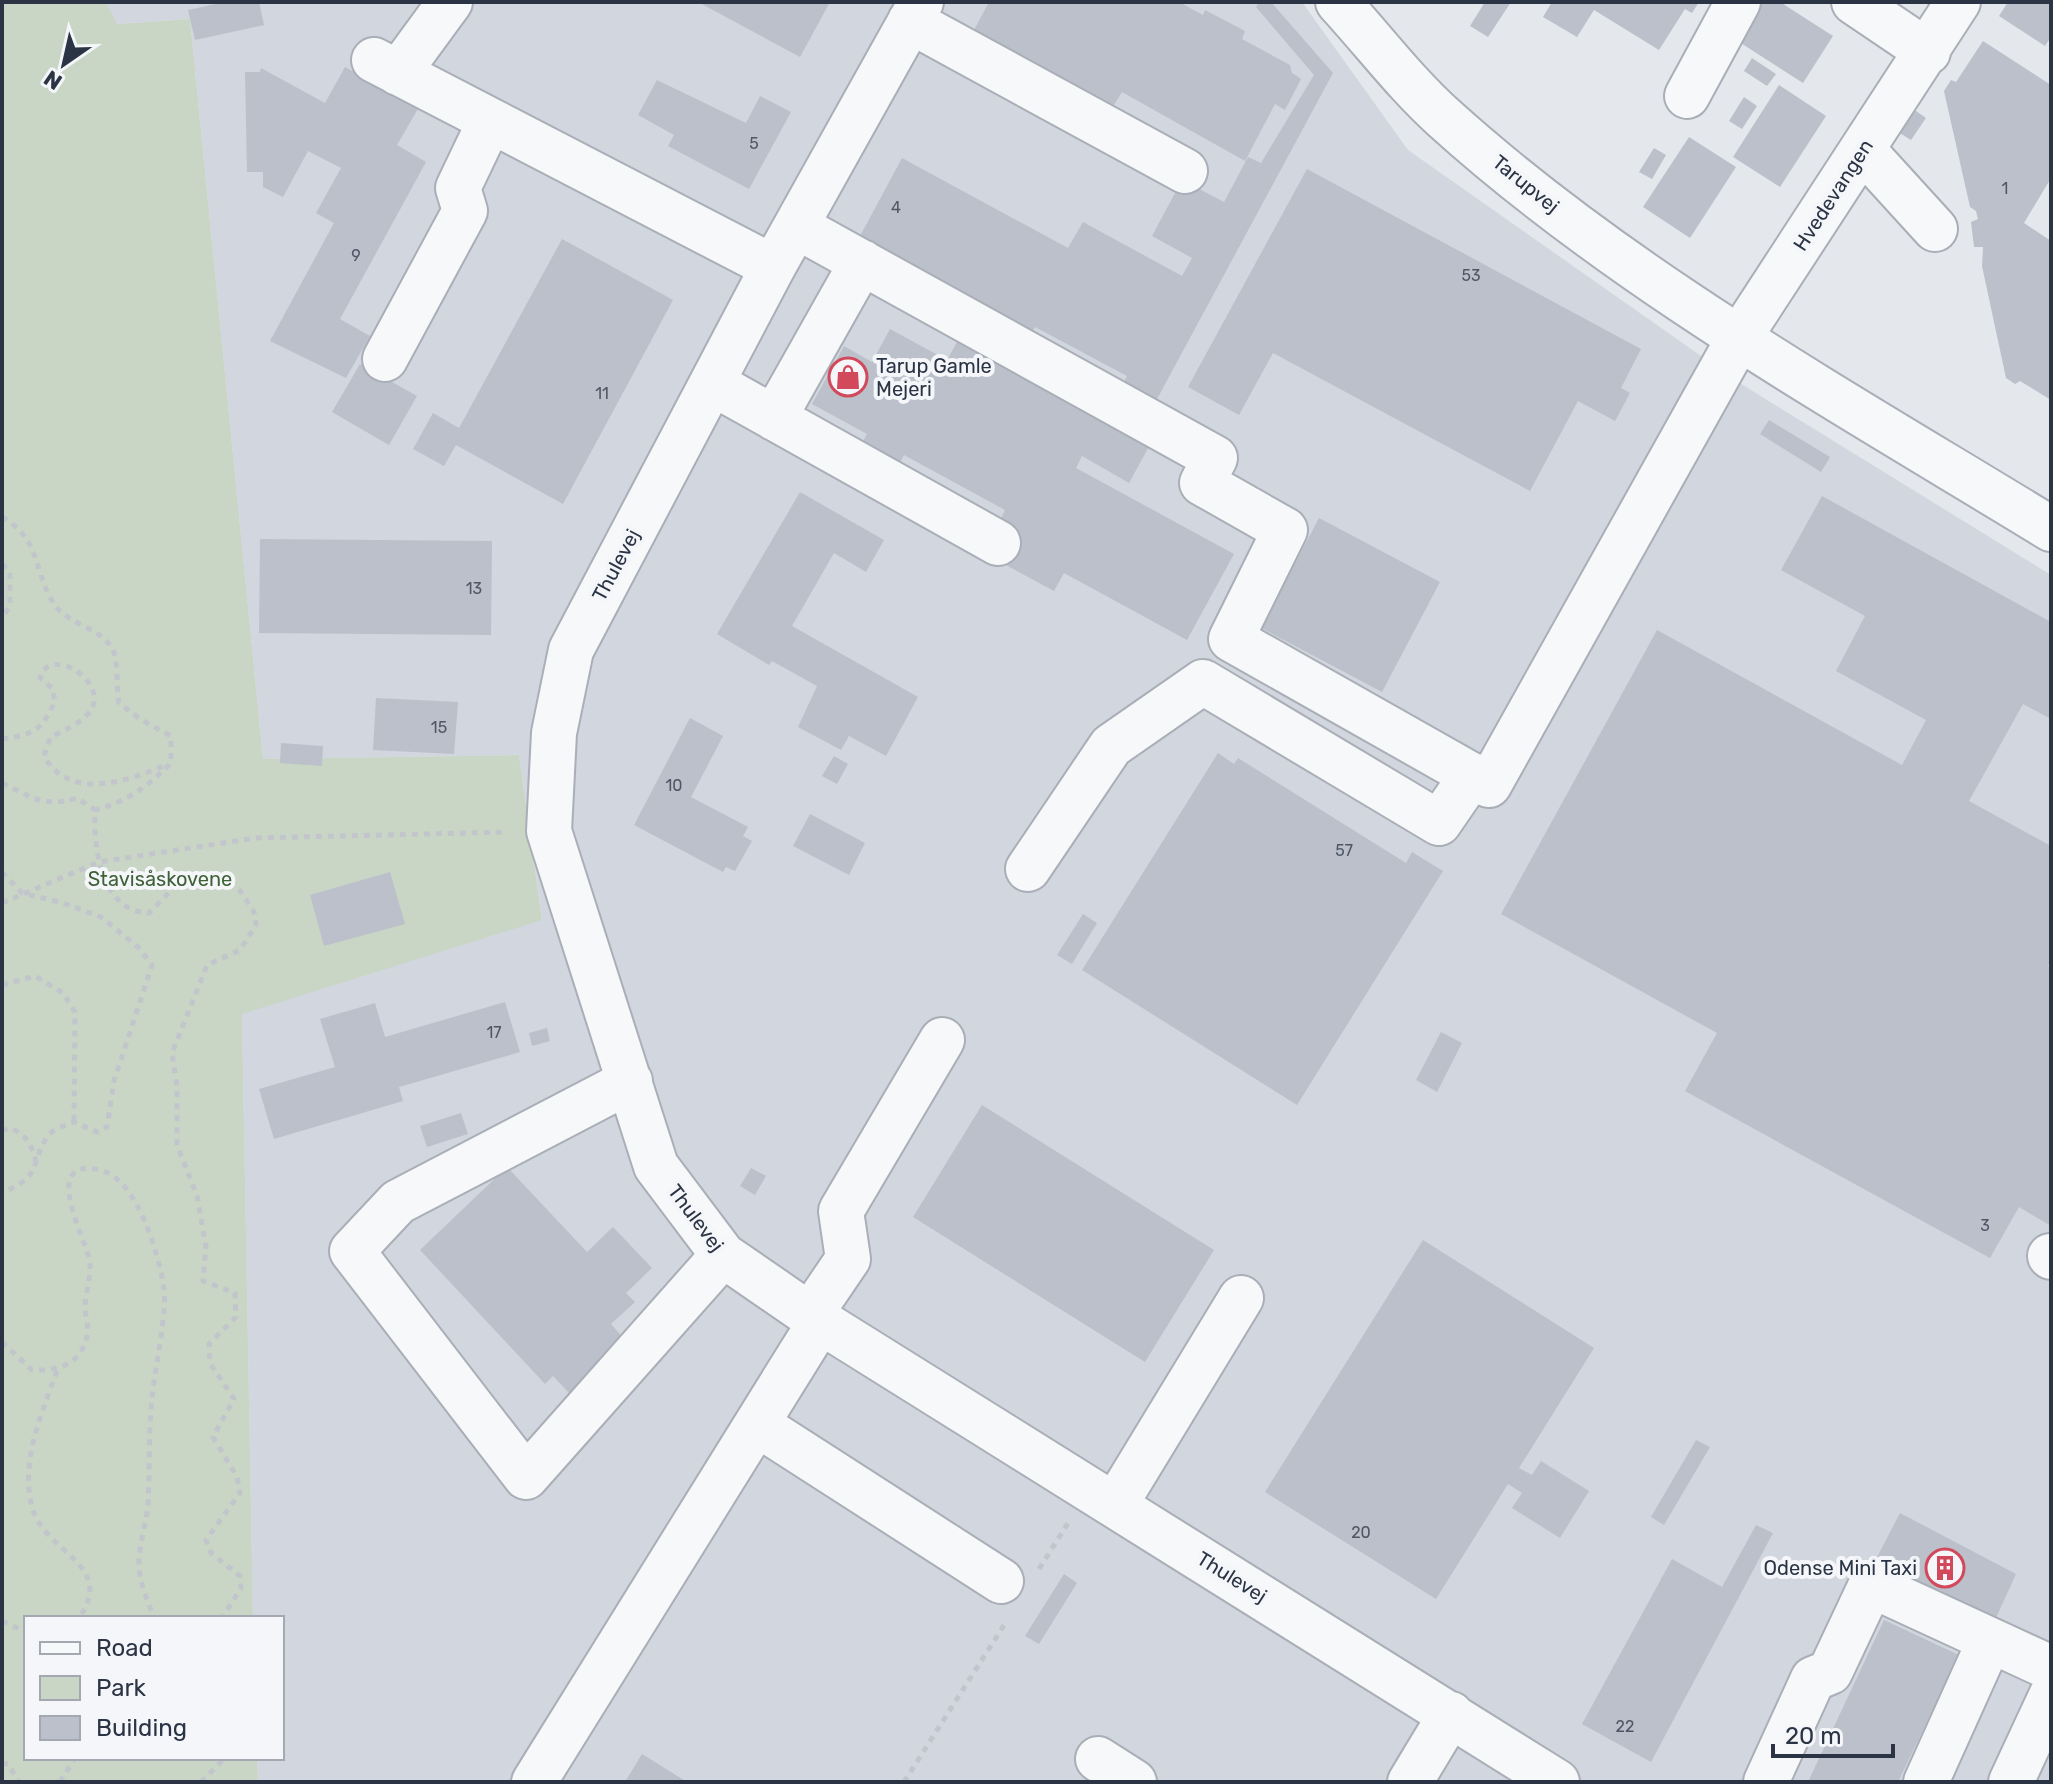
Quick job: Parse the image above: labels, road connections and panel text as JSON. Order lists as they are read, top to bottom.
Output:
{
  "streets": {
    "street": ["Tarupvej", "Hvedevangen", "Thulevej"]
  },
  "crossings": [
    ["Tarupvej", "Hvedevangen"]
  ],
  "parks": ["Stavisåskovene"],
  "places": {
    "shop": ["Tarup Gamle Mejeri"],
    "building": ["Odense Mini Taxi"]
  },
  "house_numbers": [
    "5",
    "1",
    "4",
    "9",
    "53",
    "11",
    "13",
    "15",
    "10",
    "57",
    "17",
    "3",
    "20",
    "22"
  ],
  "legend": ["Road", "Park", "Building"],
  "scale_bar": "20 m",
  "north": "bottom left"
}
